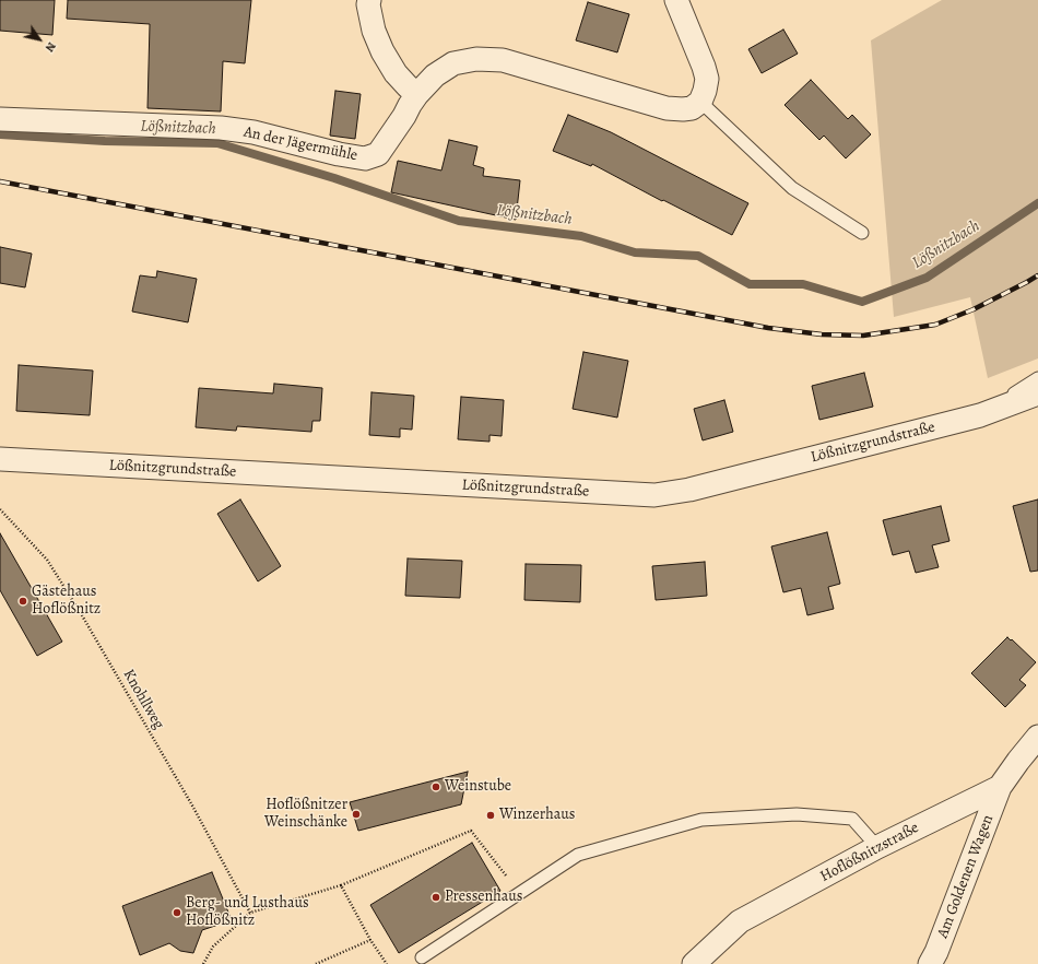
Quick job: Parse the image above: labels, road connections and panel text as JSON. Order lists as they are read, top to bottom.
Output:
{
  "streets": {
    "street": [
      "An der Jägermühle",
      "Lößnitzgrundstraße",
      "Hoflößnitzstraße",
      "Am Goldenen Wagen"
    ],
    "path": ["Knohllweg"]
  },
  "crossings": [
    ["Hoflößnitzstraße", "Am Goldenen Wagen"]
  ],
  "water": ["Lößnitzbach"],
  "places": [
    "Gästehaus Hoflößnitz",
    "Weinstube",
    "Hoflößnitzer Weinschänke",
    "Winzerhaus",
    "Pressenhaus",
    "Berg- und Lusthaus Hoflößnitz"
  ],
  "north": "bottom right"
}
